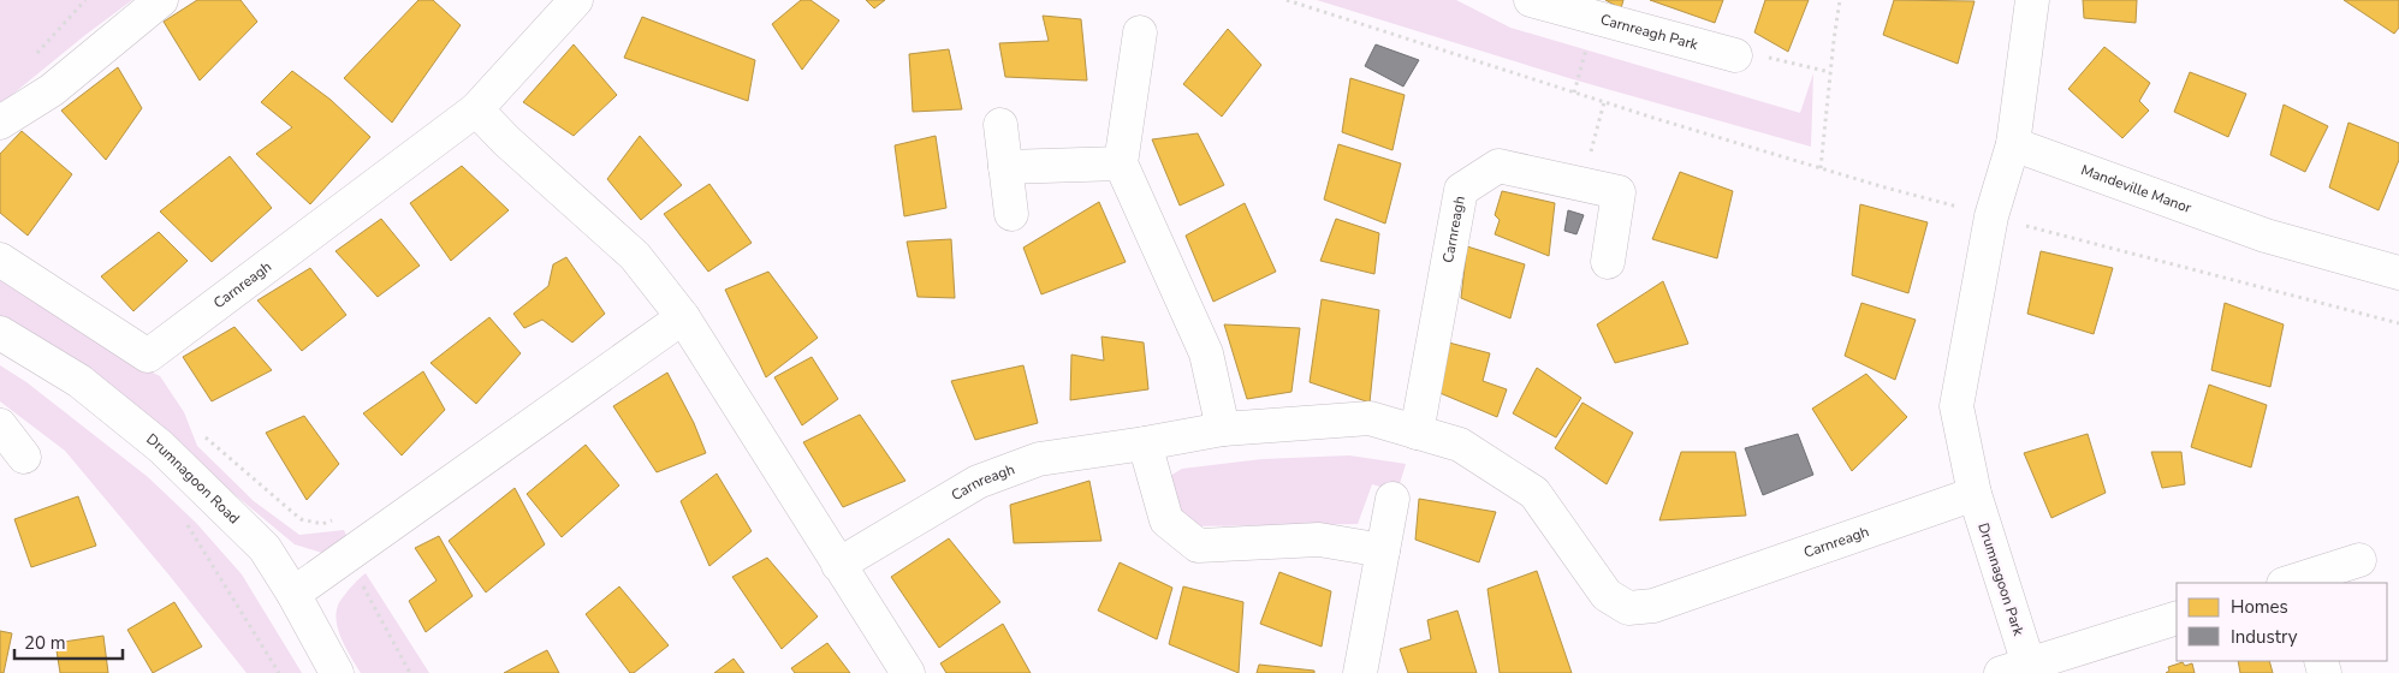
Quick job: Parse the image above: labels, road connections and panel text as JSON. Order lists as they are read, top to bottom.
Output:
{
  "streets": {
    "street": [
      "Carnreagh Park",
      "Mandeville Manor",
      "Carnreagh",
      "Drumnagoon Road",
      "Drumnagoon Park"
    ]
  },
  "crossings": [
    ["Carnreagh", "Drumnagoon Park"]
  ],
  "legend": ["Homes", "Industry"],
  "scale_bar": "20 m"
}
